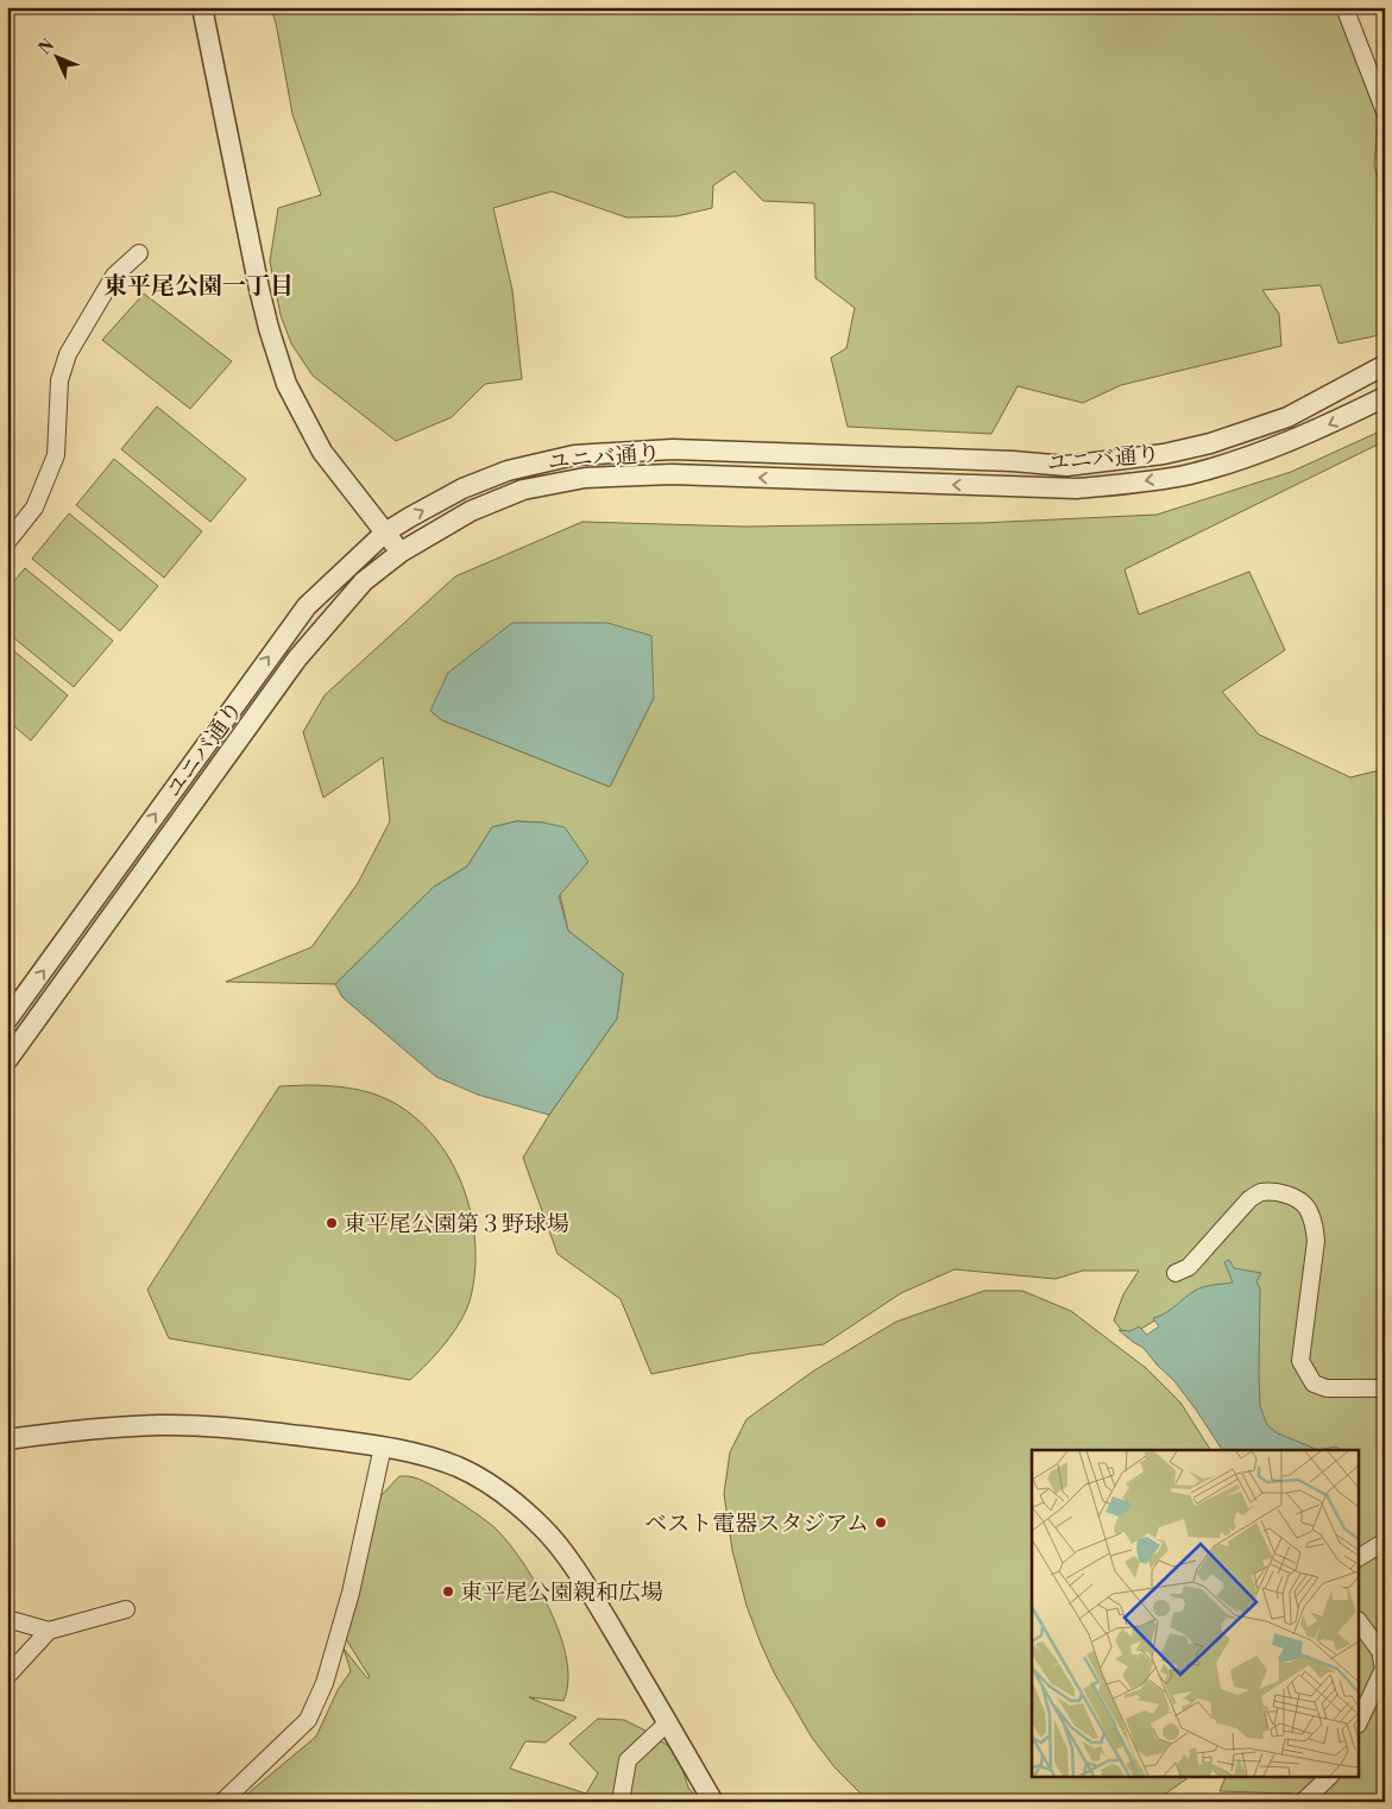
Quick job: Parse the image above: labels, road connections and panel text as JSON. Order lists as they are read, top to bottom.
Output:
{
  "streets": {
    "street": ["ユニバ通り"]
  },
  "districts": ["東平尾公園一丁目"],
  "places": ["東平尾公園第３野球場", "ベスト電器スタジアム", "東平尾公園親和広場"],
  "north": "top left"
}
